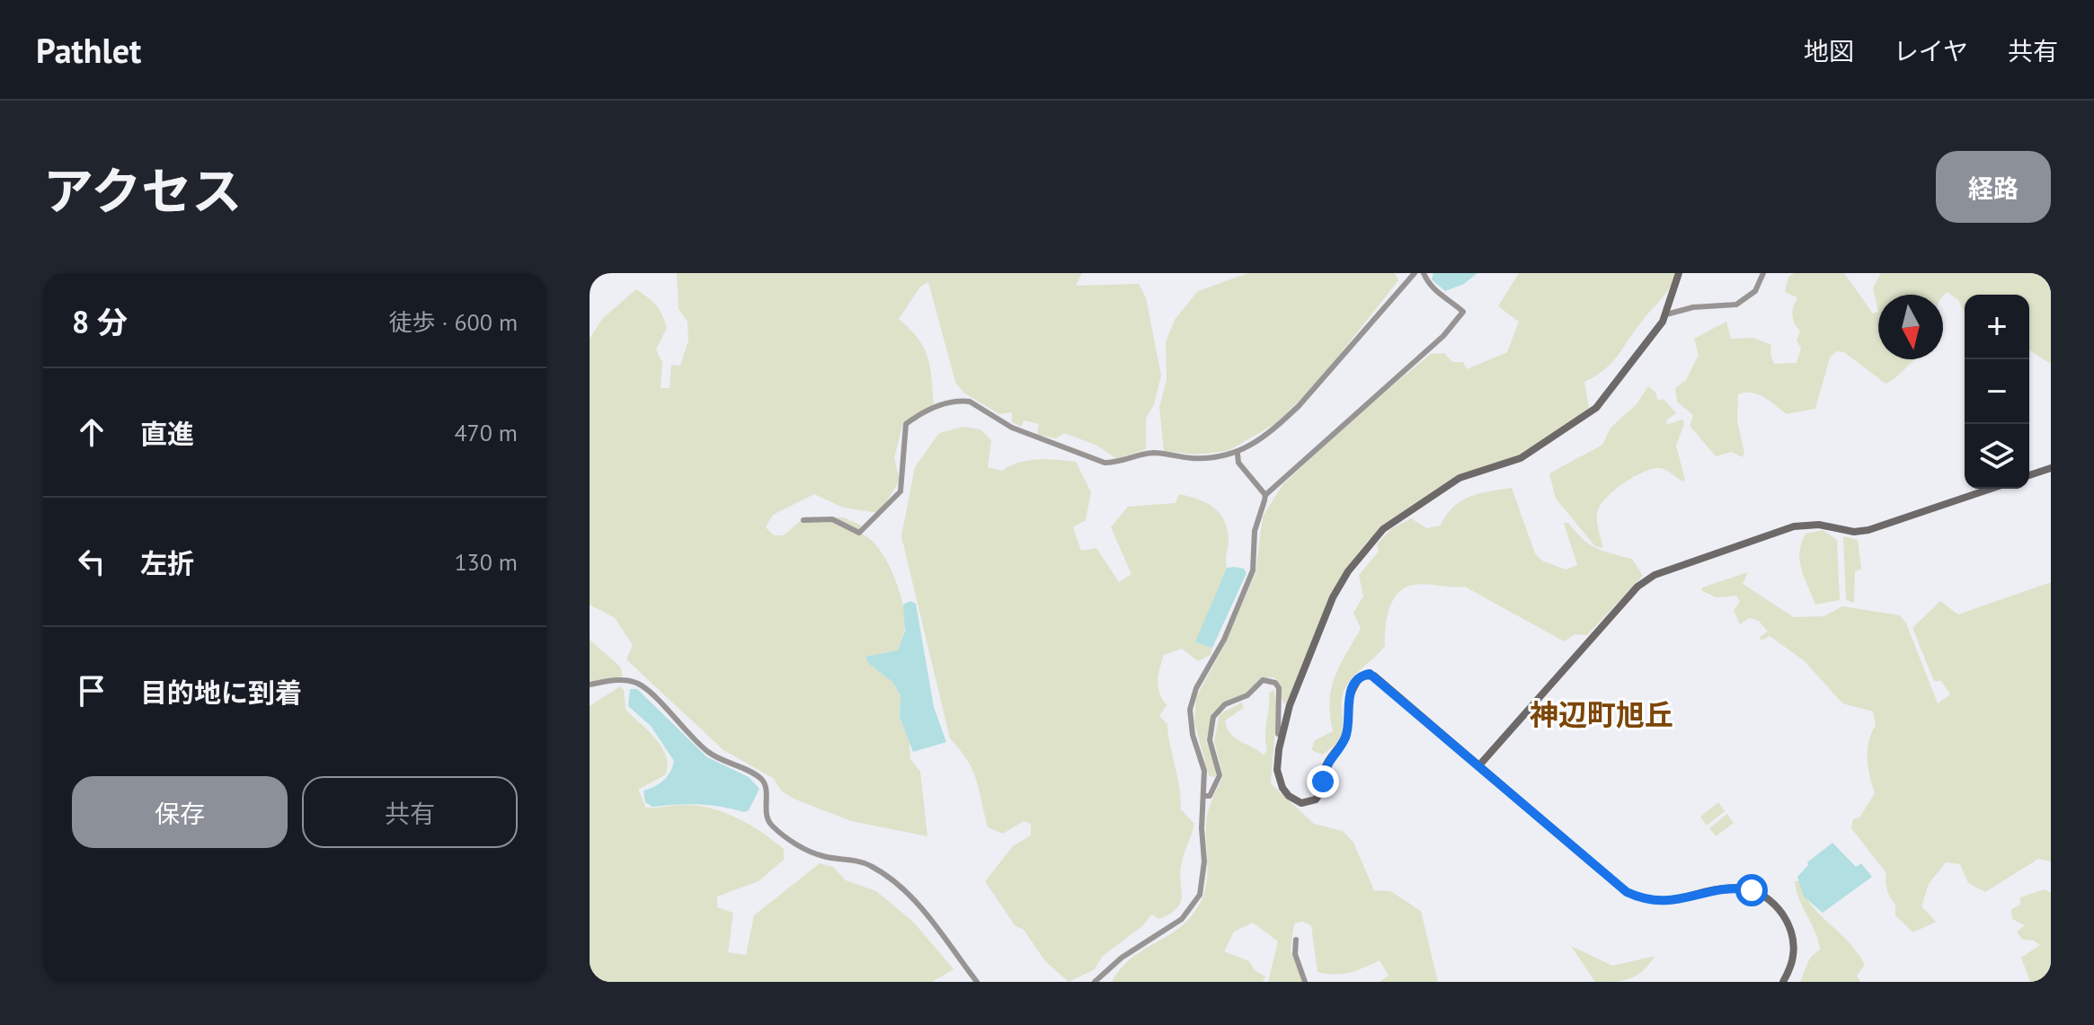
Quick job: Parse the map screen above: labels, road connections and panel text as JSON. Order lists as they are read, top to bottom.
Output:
{
  "districts": ["神辺町旭丘"],
  "north": "bottom",
  "page": {
    "header": "Pathlet",
    "nav": ["地図", "レイヤ", "共有"],
    "title": "アクセス",
    "buttons": [
      "経路",
      ["保存", "共有"]
    ],
    "heading": ["8 分", "徒歩 · 600 m"],
    "map_buttons": ["+", "−"],
    "list": [
      ["直進", "470 m"],
      ["左折", "130 m"],
      "目的地に到着"
    ]
  }
}
